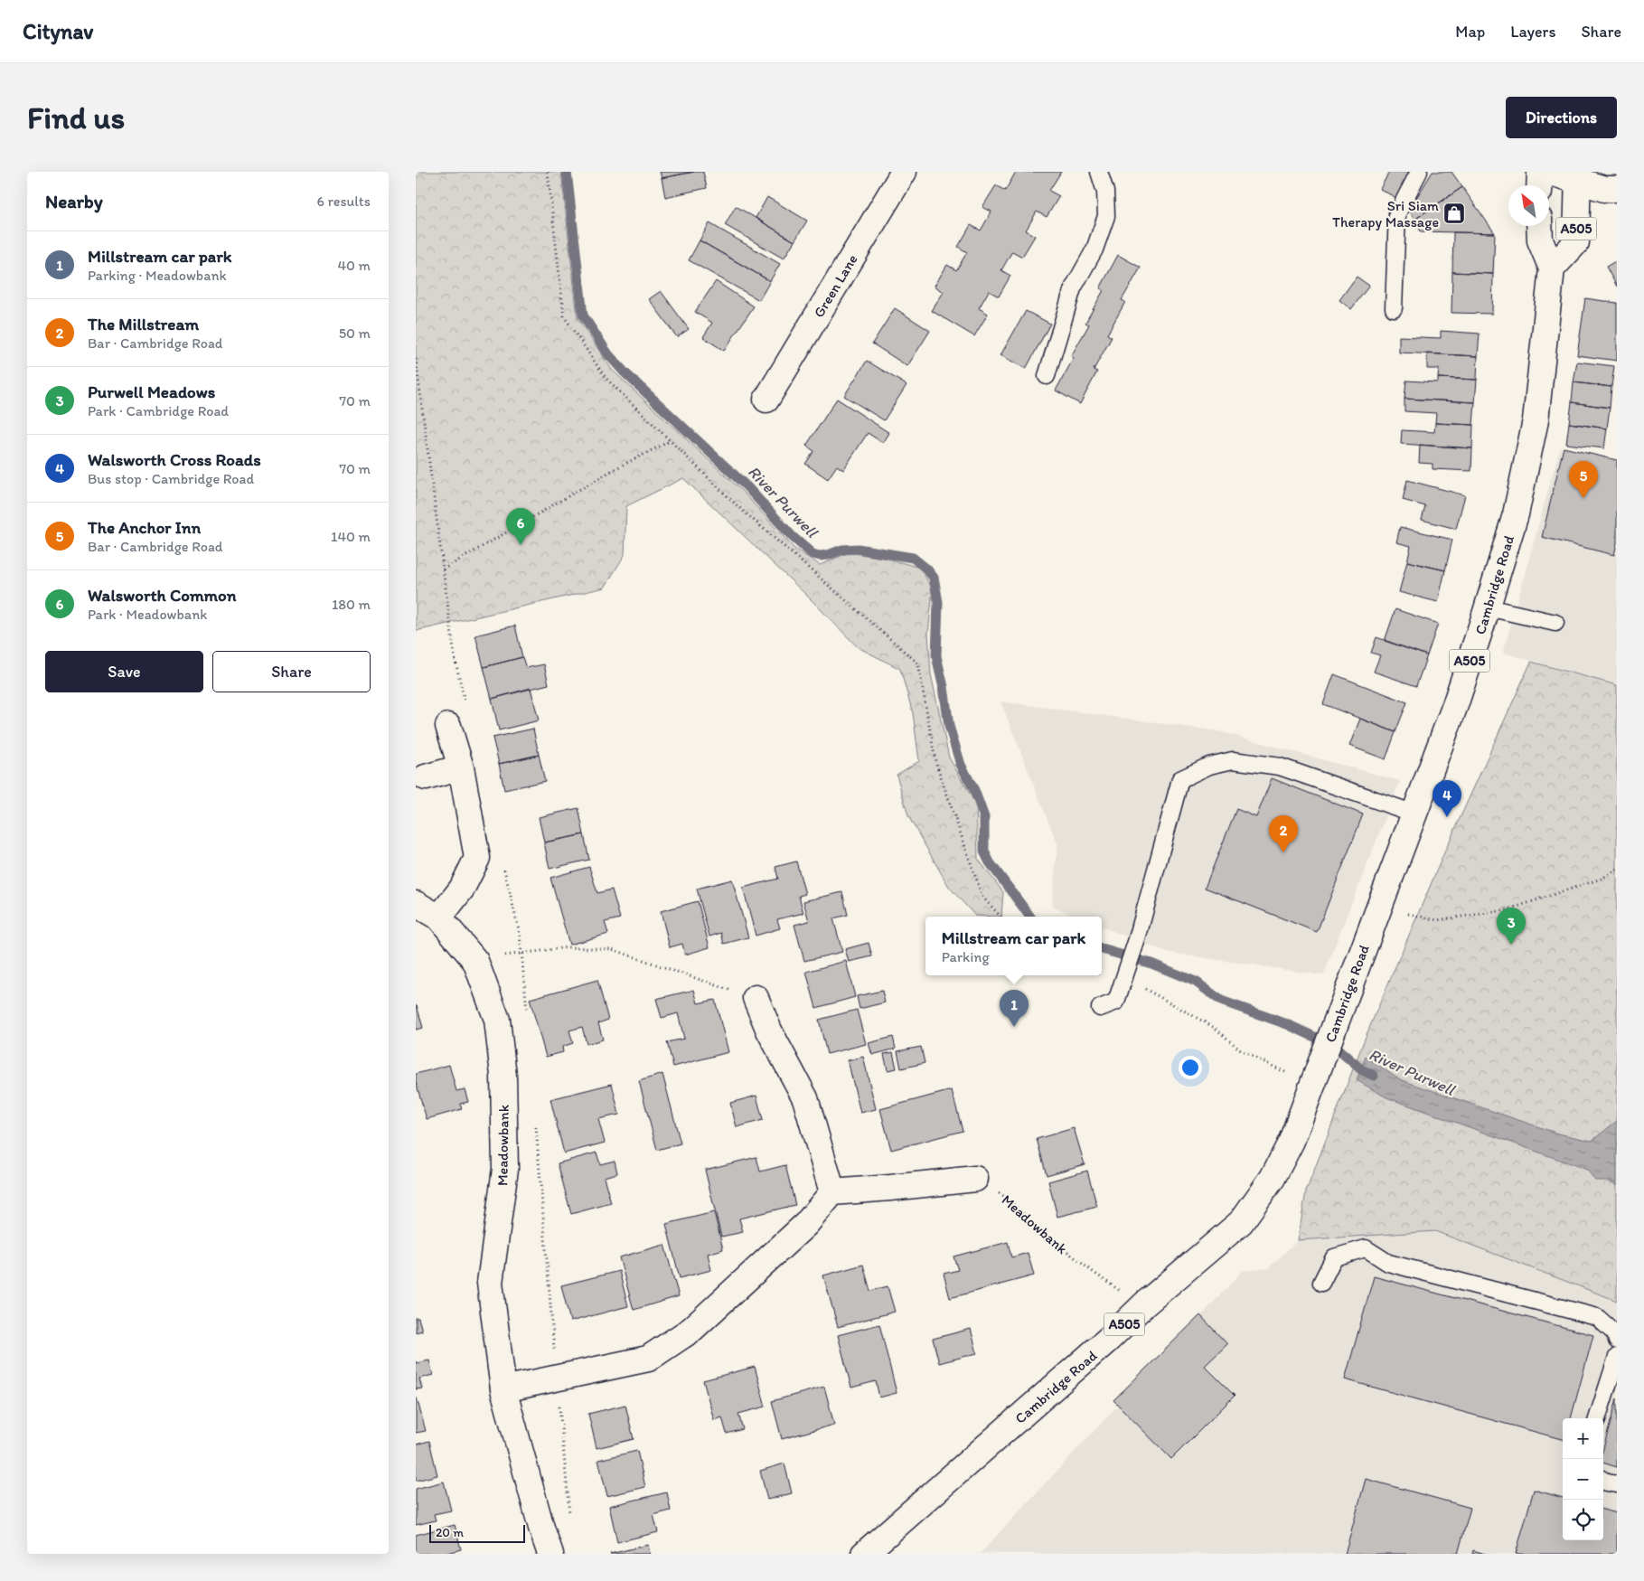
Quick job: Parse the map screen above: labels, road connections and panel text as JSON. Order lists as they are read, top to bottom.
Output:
{
  "streets": {
    "street": [
      "A505",
      "Green Lane",
      "Cambridge Road",
      "Meadowbank"
    ]
  },
  "crossings": [
    ["A505", "Cambridge Road"],
    ["Cambridge Road", "Meadowbank"]
  ],
  "water": ["River Purwell"],
  "places": {
    "shop": ["Sri Siam Therapy Massage"]
  },
  "scale_bar": "20 m",
  "north": "top left",
  "page": {
    "header": "Citynav",
    "nav": ["Map", "Layers", "Share"],
    "buttons": [
      "Directions",
      ["Save", "Share"]
    ],
    "title": "Find us",
    "heading": ["Nearby", "6 results"],
    "list": [
      {
        "mark": "1",
        "name": "Millstream car park",
        "note": "Parking · Meadowbank",
        "value": "40 m"
      },
      {
        "mark": "2",
        "name": "The Millstream",
        "note": "Bar · Cambridge Road",
        "value": "50 m"
      },
      {
        "mark": "3",
        "name": "Purwell Meadows",
        "note": "Park · Cambridge Road",
        "value": "70 m"
      },
      {
        "mark": "4",
        "name": "Walsworth Cross Roads",
        "note": "Bus stop · Cambridge Road",
        "value": "70 m"
      },
      {
        "mark": "5",
        "name": "The Anchor Inn",
        "note": "Bar · Cambridge Road",
        "value": "140 m"
      },
      {
        "mark": "6",
        "name": "Walsworth Common",
        "note": "Park · Meadowbank",
        "value": "180 m"
      }
    ],
    "pins": [
      "5",
      "6",
      "4",
      "2",
      "3",
      "1"
    ],
    "popup": ["Millstream car park", "Parking"],
    "map_buttons": ["+", "−"],
    "scale": "20 m"
  }
}
